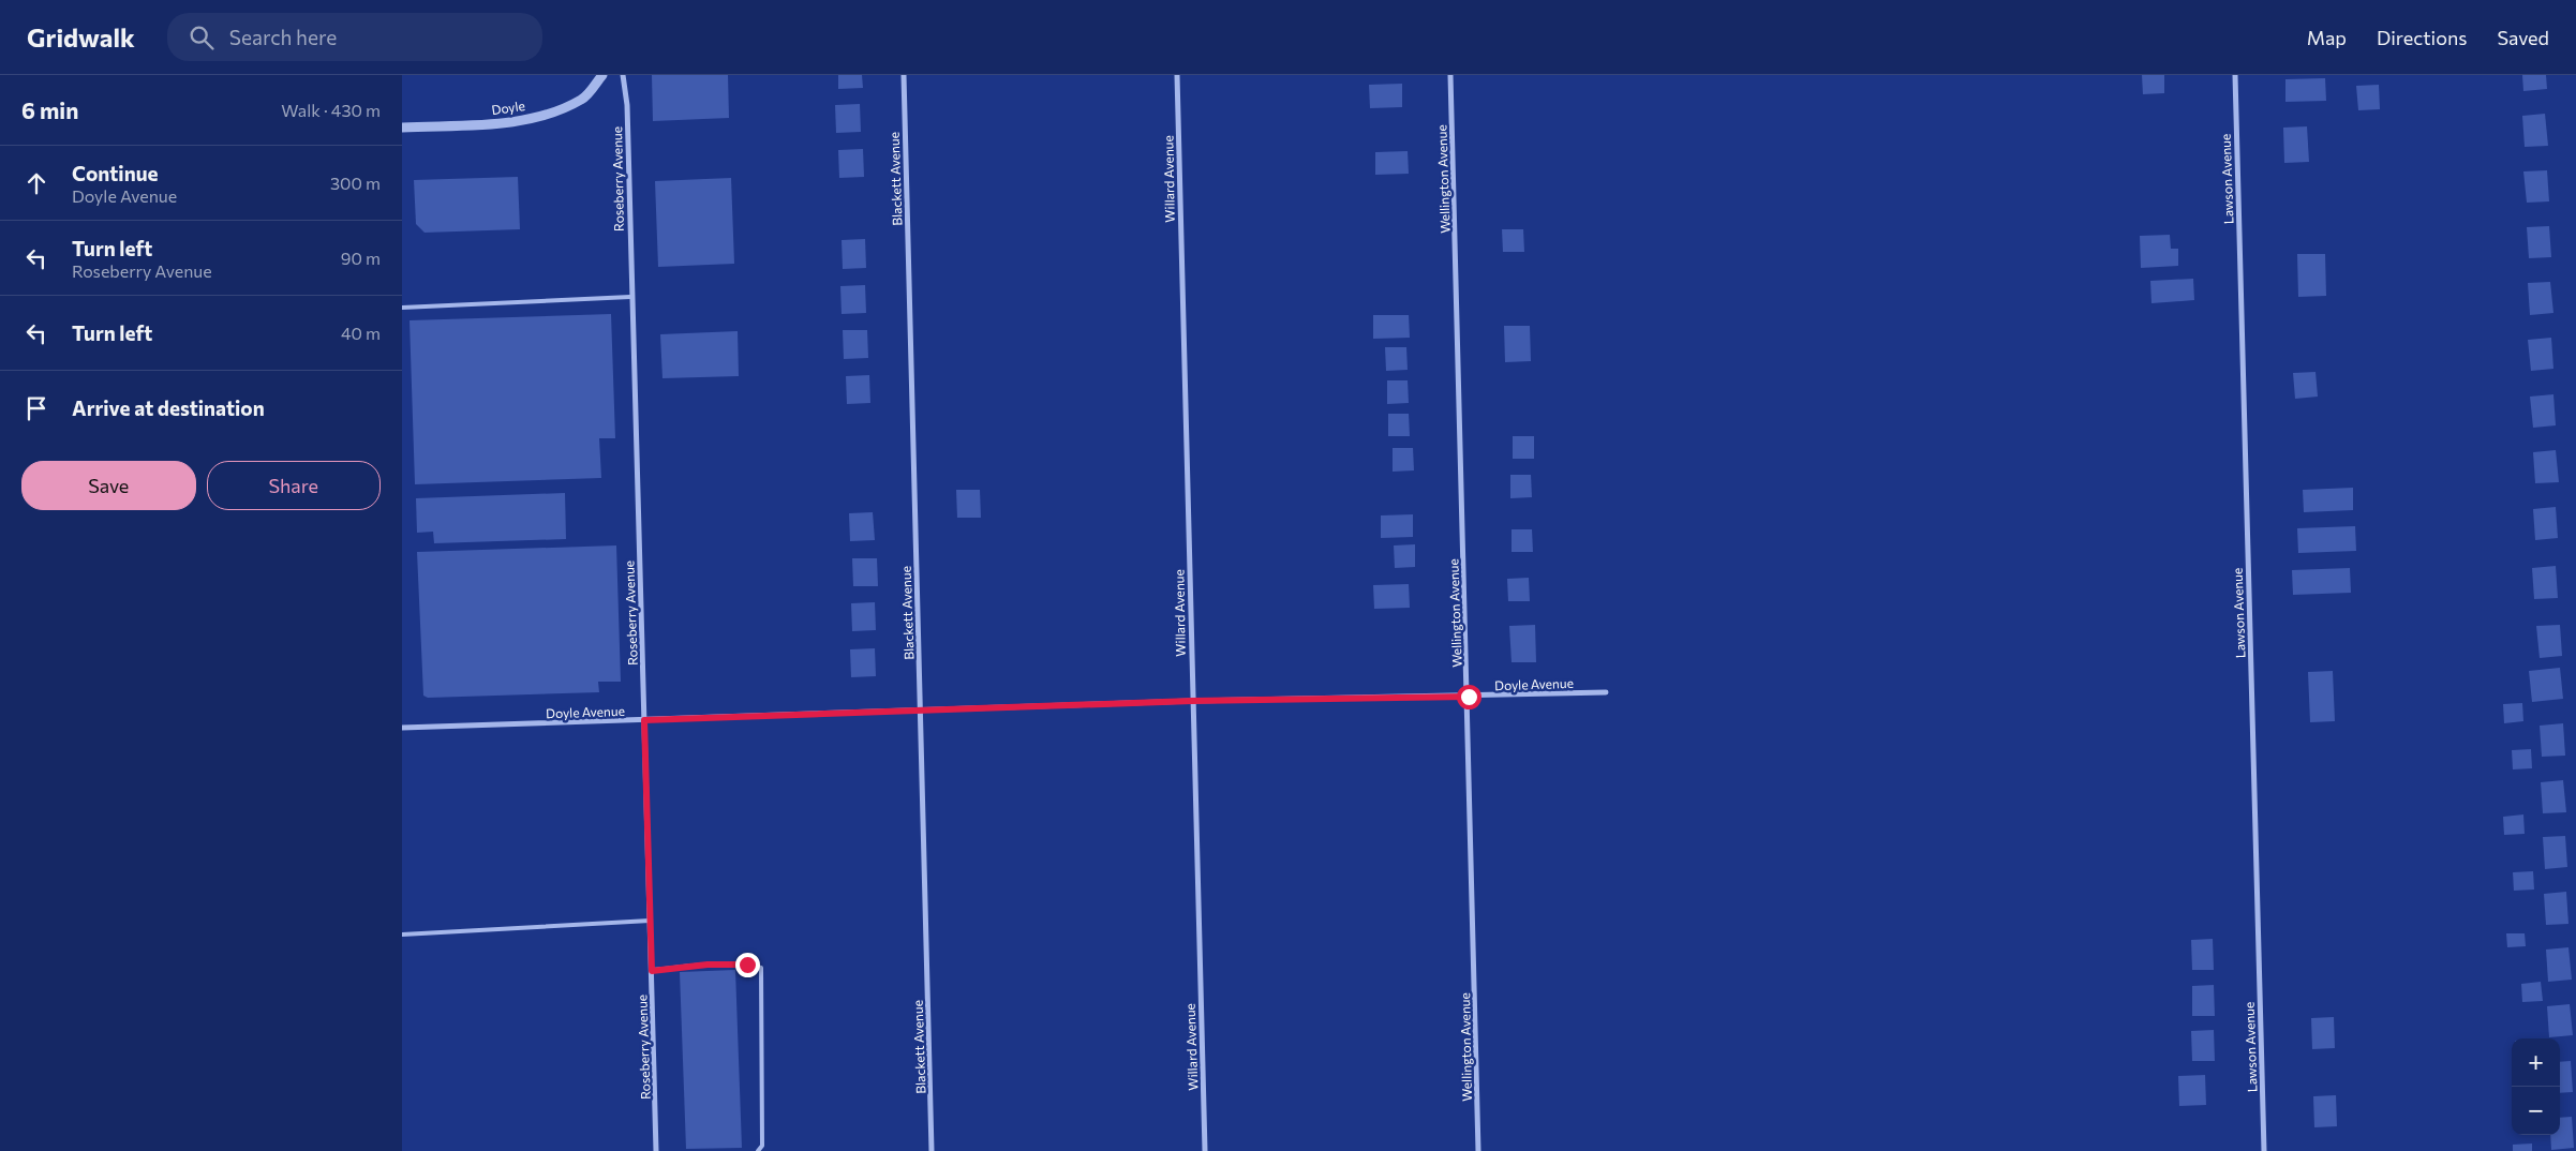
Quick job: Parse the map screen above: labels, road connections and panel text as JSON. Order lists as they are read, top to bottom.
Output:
{
  "streets": {
    "street": [
      "Doyle",
      "Roseberry Avenue",
      "Blackett Avenue",
      "Willard Avenue",
      "Wellington Avenue",
      "Lawson Avenue",
      "Doyle Avenue"
    ]
  },
  "crossings": [
    ["Roseberry Avenue", "Doyle Avenue"],
    ["Blackett Avenue", "Doyle Avenue"],
    ["Willard Avenue", "Doyle Avenue"],
    ["Wellington Avenue", "Doyle Avenue"]
  ],
  "page": {
    "header": "Gridwalk",
    "search": "Search here",
    "nav": ["Map", "Directions", "Saved"],
    "heading": ["6 min", "Walk · 430 m"],
    "list": [
      ["Continue", "Doyle Avenue", "300 m"],
      ["Turn left", "Roseberry Avenue", "90 m"],
      ["Turn left", "40 m"],
      "Arrive at destination"
    ],
    "buttons": ["Save", "Share"],
    "map_buttons": ["+", "−"]
  }
}
